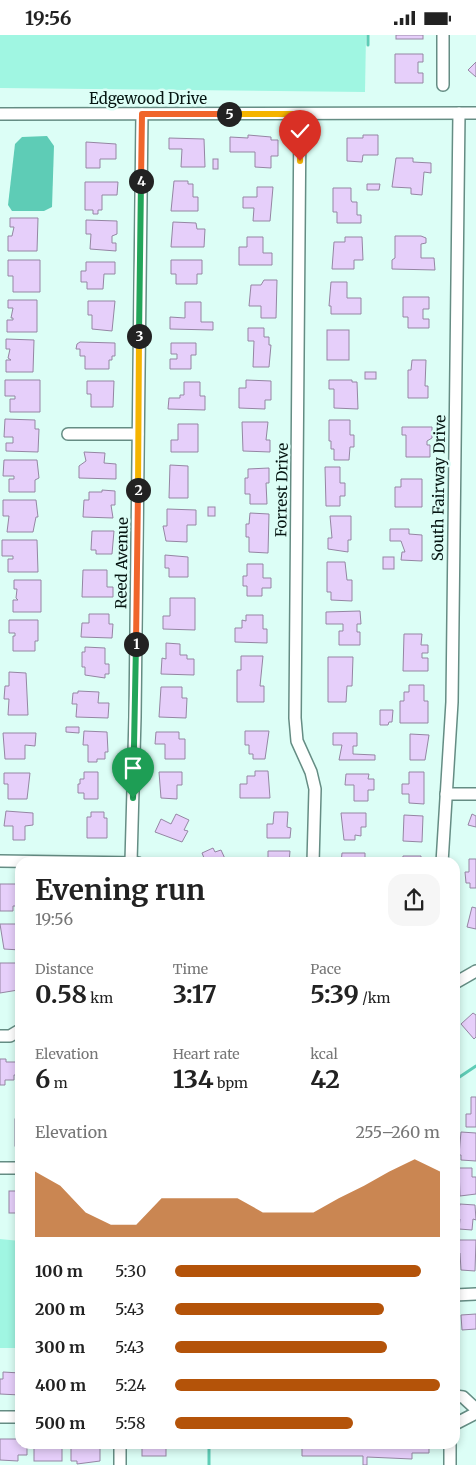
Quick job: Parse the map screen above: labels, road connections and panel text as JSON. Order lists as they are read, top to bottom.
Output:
{
  "streets": {
    "street": [
      "Edgewood Drive",
      "South Fairway Drive",
      "Forrest Drive",
      "Reed Avenue"
    ]
  },
  "crossings": [
    ["Edgewood Drive", "South Fairway Drive"],
    ["Edgewood Drive", "Forrest Drive"],
    ["Edgewood Drive", "Reed Avenue"]
  ],
  "page": {
    "status": "19:56",
    "pins": [
      "5",
      "4",
      "3",
      "2",
      "1"
    ],
    "heading": ["Evening run", "19:56"],
    "stats": [
      ["Distance", "0.58 km"],
      ["Time", "3:17"],
      ["Pace", "5:39 /km"],
      ["Elevation", "6 m"],
      ["Heart rate", "134 bpm"],
      ["kcal", "42"]
    ],
    "chart": ["Elevation", "255–260 m"],
    "list": [
      {
        "name": "100 m",
        "note": "5:30"
      },
      {
        "name": "200 m",
        "note": "5:43"
      },
      {
        "name": "300 m",
        "note": "5:43"
      },
      {
        "name": "400 m",
        "note": "5:24"
      },
      {
        "name": "500 m",
        "note": "5:58"
      }
    ]
  }
}
